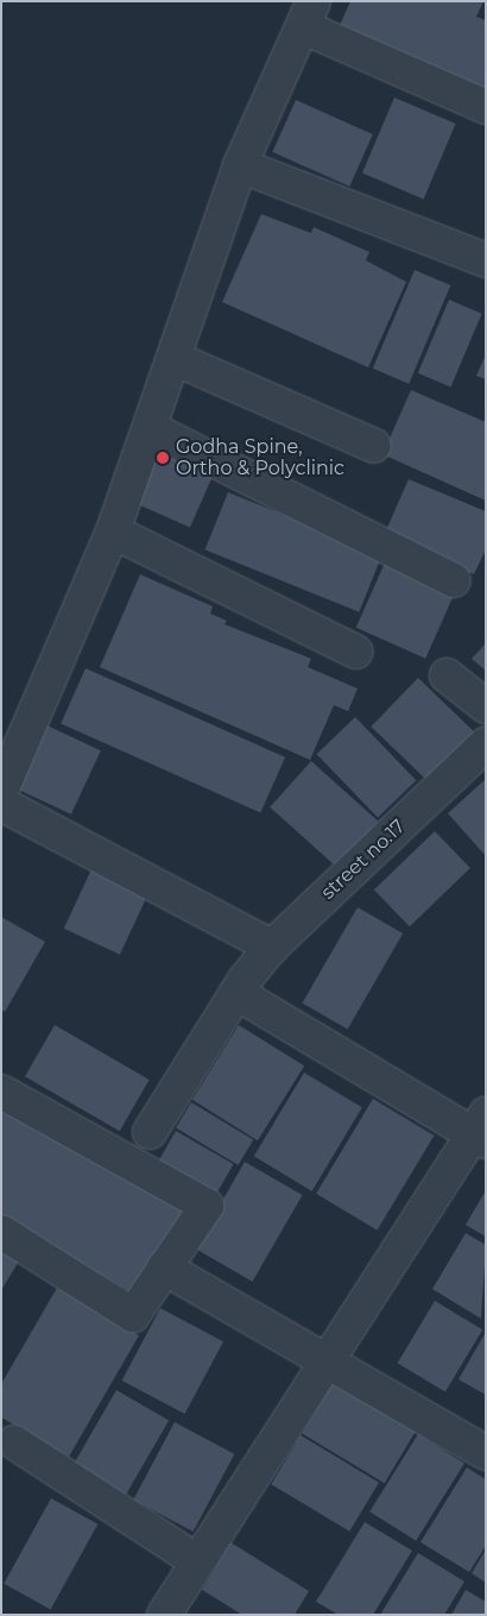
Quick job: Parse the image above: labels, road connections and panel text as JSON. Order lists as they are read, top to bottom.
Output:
{
  "streets": {
    "street": ["street no.17"]
  },
  "places": ["Godha Spine, Ortho & Polyclinic"]
}
